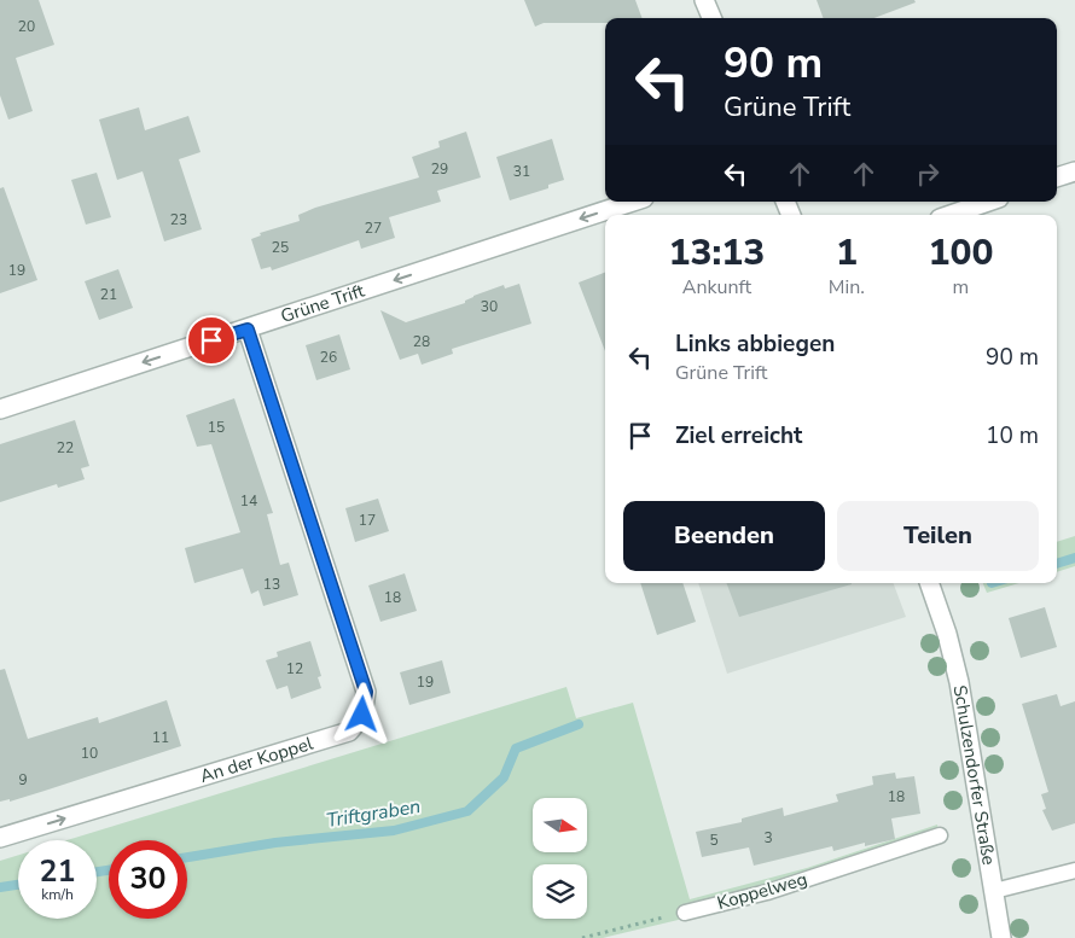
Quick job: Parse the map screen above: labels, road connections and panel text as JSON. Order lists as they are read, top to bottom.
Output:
{
  "streets": {
    "street": ["Grüne Trift", "An der Koppel", "Schulzendorfer Straße"],
    "lane": ["Koppelweg"]
  },
  "crossings": [
    ["Grüne Trift", "An der Koppel"]
  ],
  "one_way": ["Grüne Trift"],
  "water": ["Triftgraben"],
  "house_numbers": [
    "20",
    "29",
    "31",
    "23",
    "27",
    "25",
    "19",
    "21",
    "30",
    "28",
    "26",
    "15",
    "22",
    "14",
    "17",
    "13",
    "18",
    "12",
    "19",
    "11",
    "10",
    "9",
    "18",
    "3",
    "5"
  ],
  "north": "right",
  "page": {
    "turn": ["90 m", "Grüne Trift"],
    "eta": [
      "13:13",
      "Ankunft",
      "1",
      "Min.",
      "100",
      "m"
    ],
    "list": [
      {
        "name": "Links abbiegen",
        "note": "Grüne Trift",
        "value": "90 m"
      },
      {
        "name": "Ziel erreicht",
        "value": "10 m"
      }
    ],
    "buttons": ["Beenden", "Teilen"],
    "speed": "21 km/h",
    "limit": "30"
  }
}
